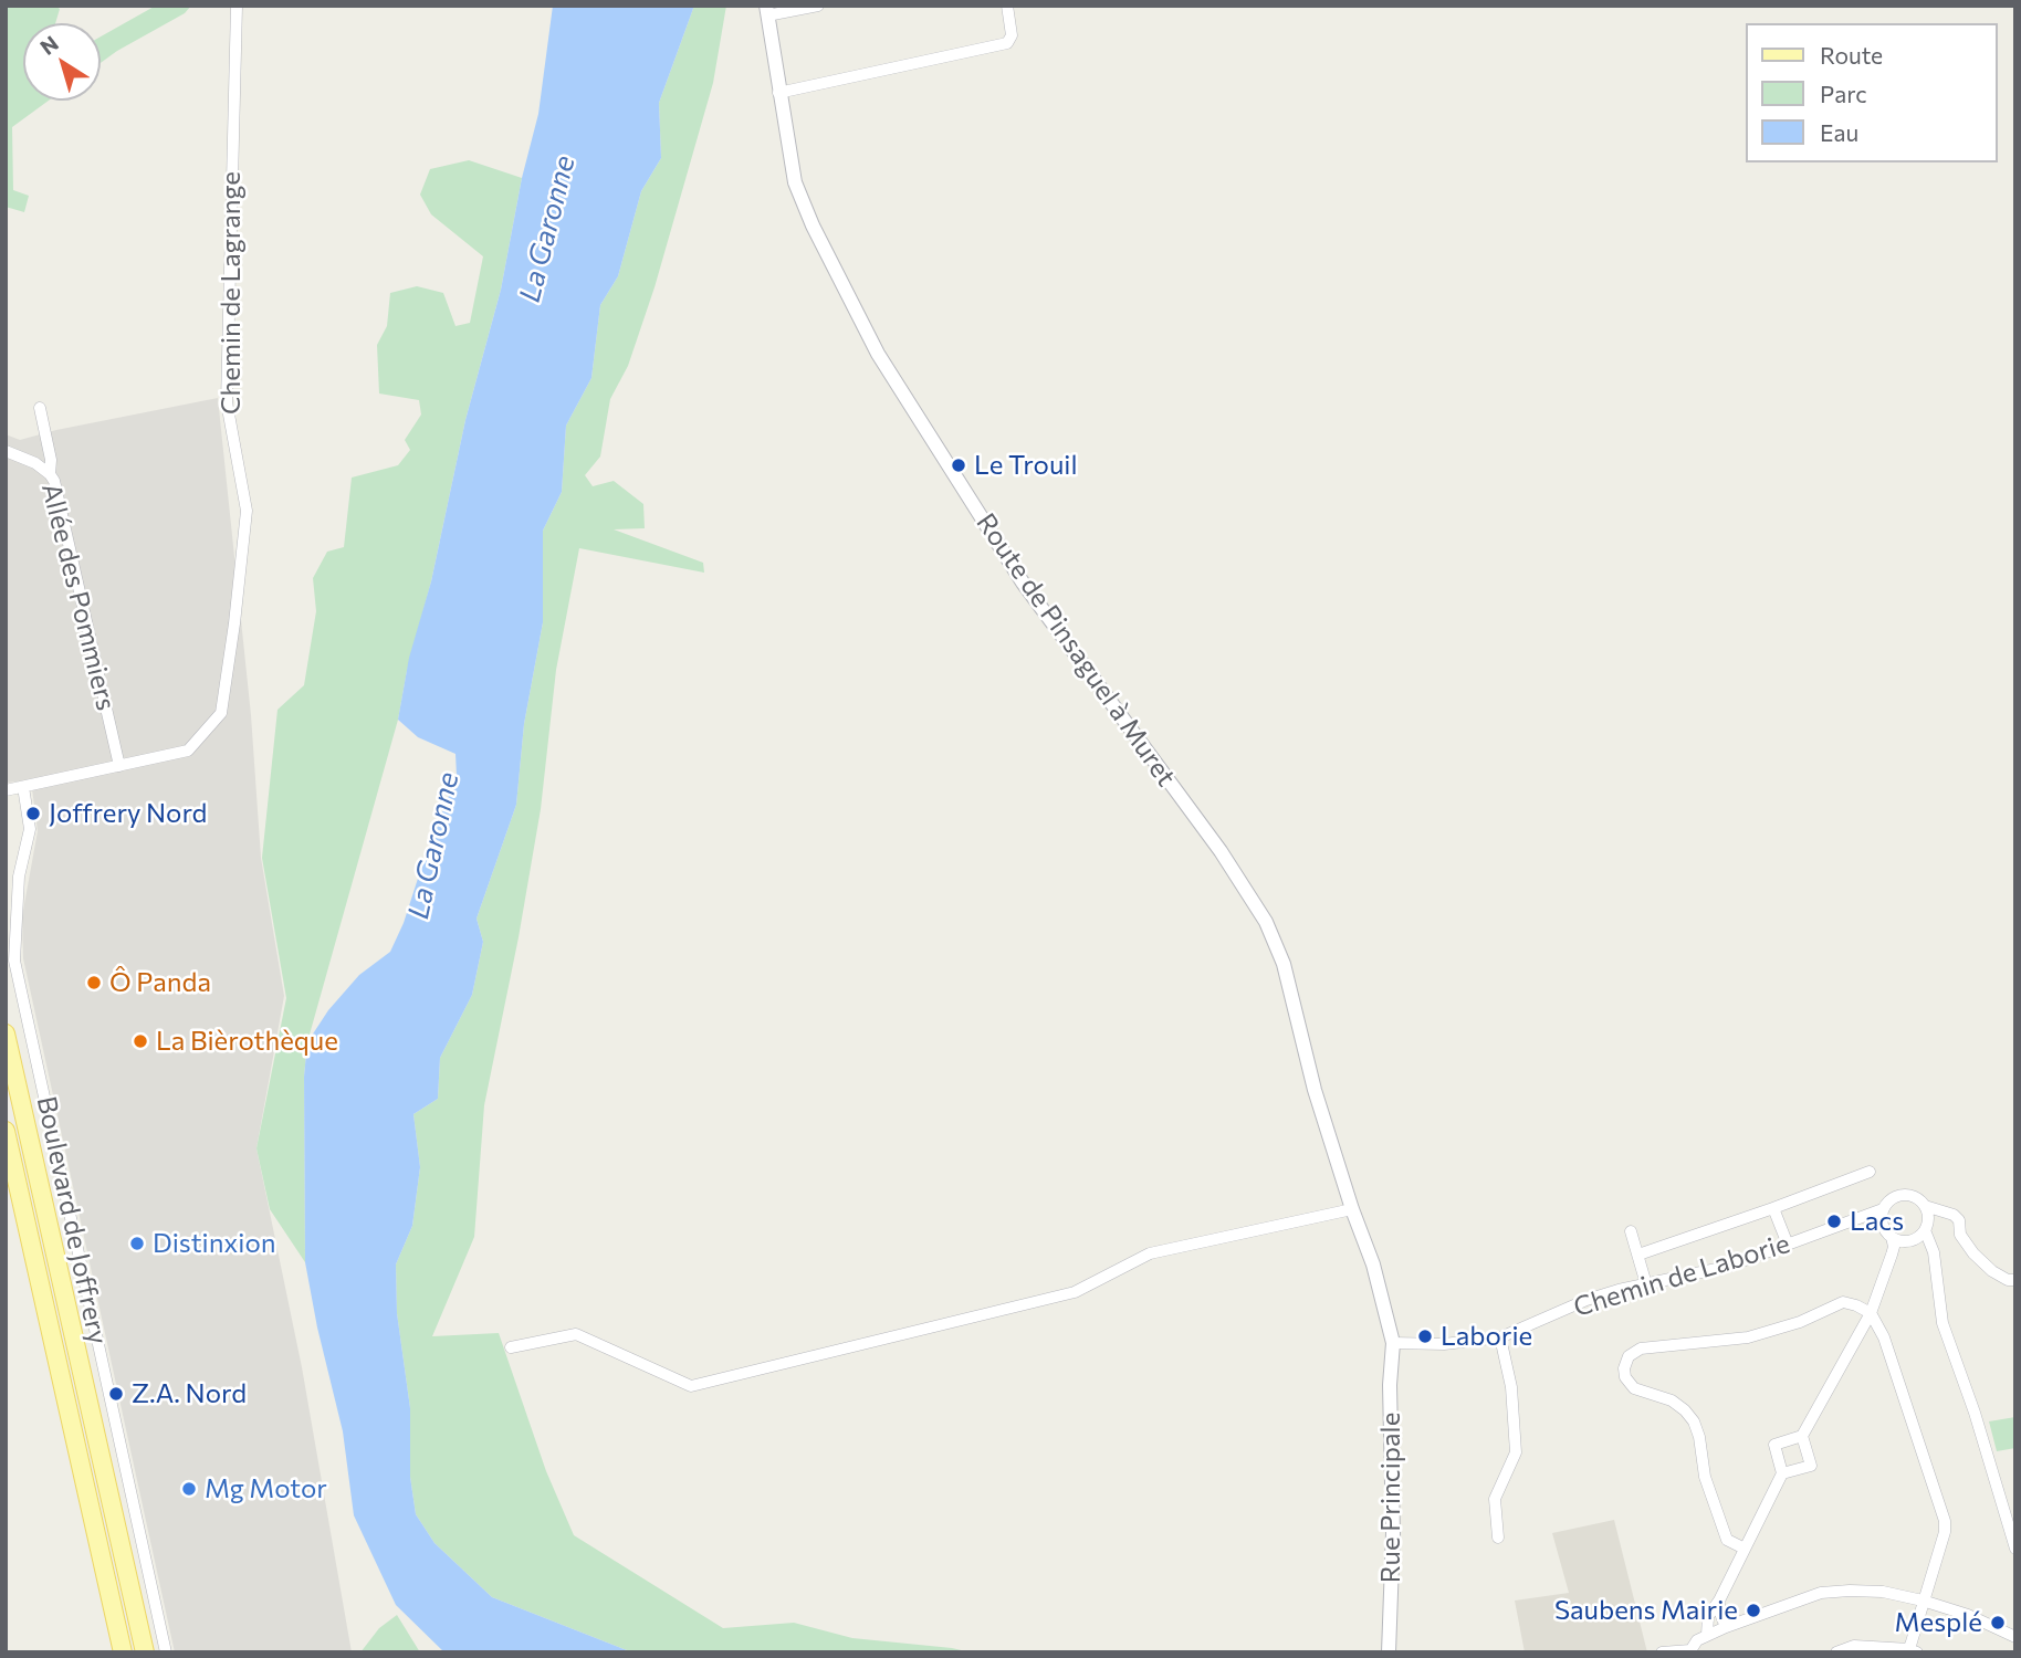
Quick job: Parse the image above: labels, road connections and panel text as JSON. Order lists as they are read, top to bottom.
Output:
{
  "streets": {
    "street": [
      "Chemin de Lagrange",
      "Allée des Pommiers",
      "Route de Pinsaguel à Muret",
      "Boulevard de Joffrery",
      "Chemin de Laborie",
      "Rue Principale"
    ]
  },
  "crossings": [
    ["Chemin de Lagrange", "Allée des Pommiers"],
    ["Route de Pinsaguel à Muret", "Chemin de Laborie"],
    ["Route de Pinsaguel à Muret", "Rue Principale"],
    ["Chemin de Laborie", "Rue Principale"]
  ],
  "water": ["La Garonne"],
  "places": [
    "Le Trouil",
    "Joffrery Nord",
    "Ô Panda",
    "La Bièrothèque",
    "Lacs",
    "Distinxion",
    "Laborie",
    "Z.A. Nord",
    "Mg Motor",
    "Saubens Mairie",
    "Mesplé"
  ],
  "legend": ["Route", "Parc", "Eau"],
  "north": "top left"
}
